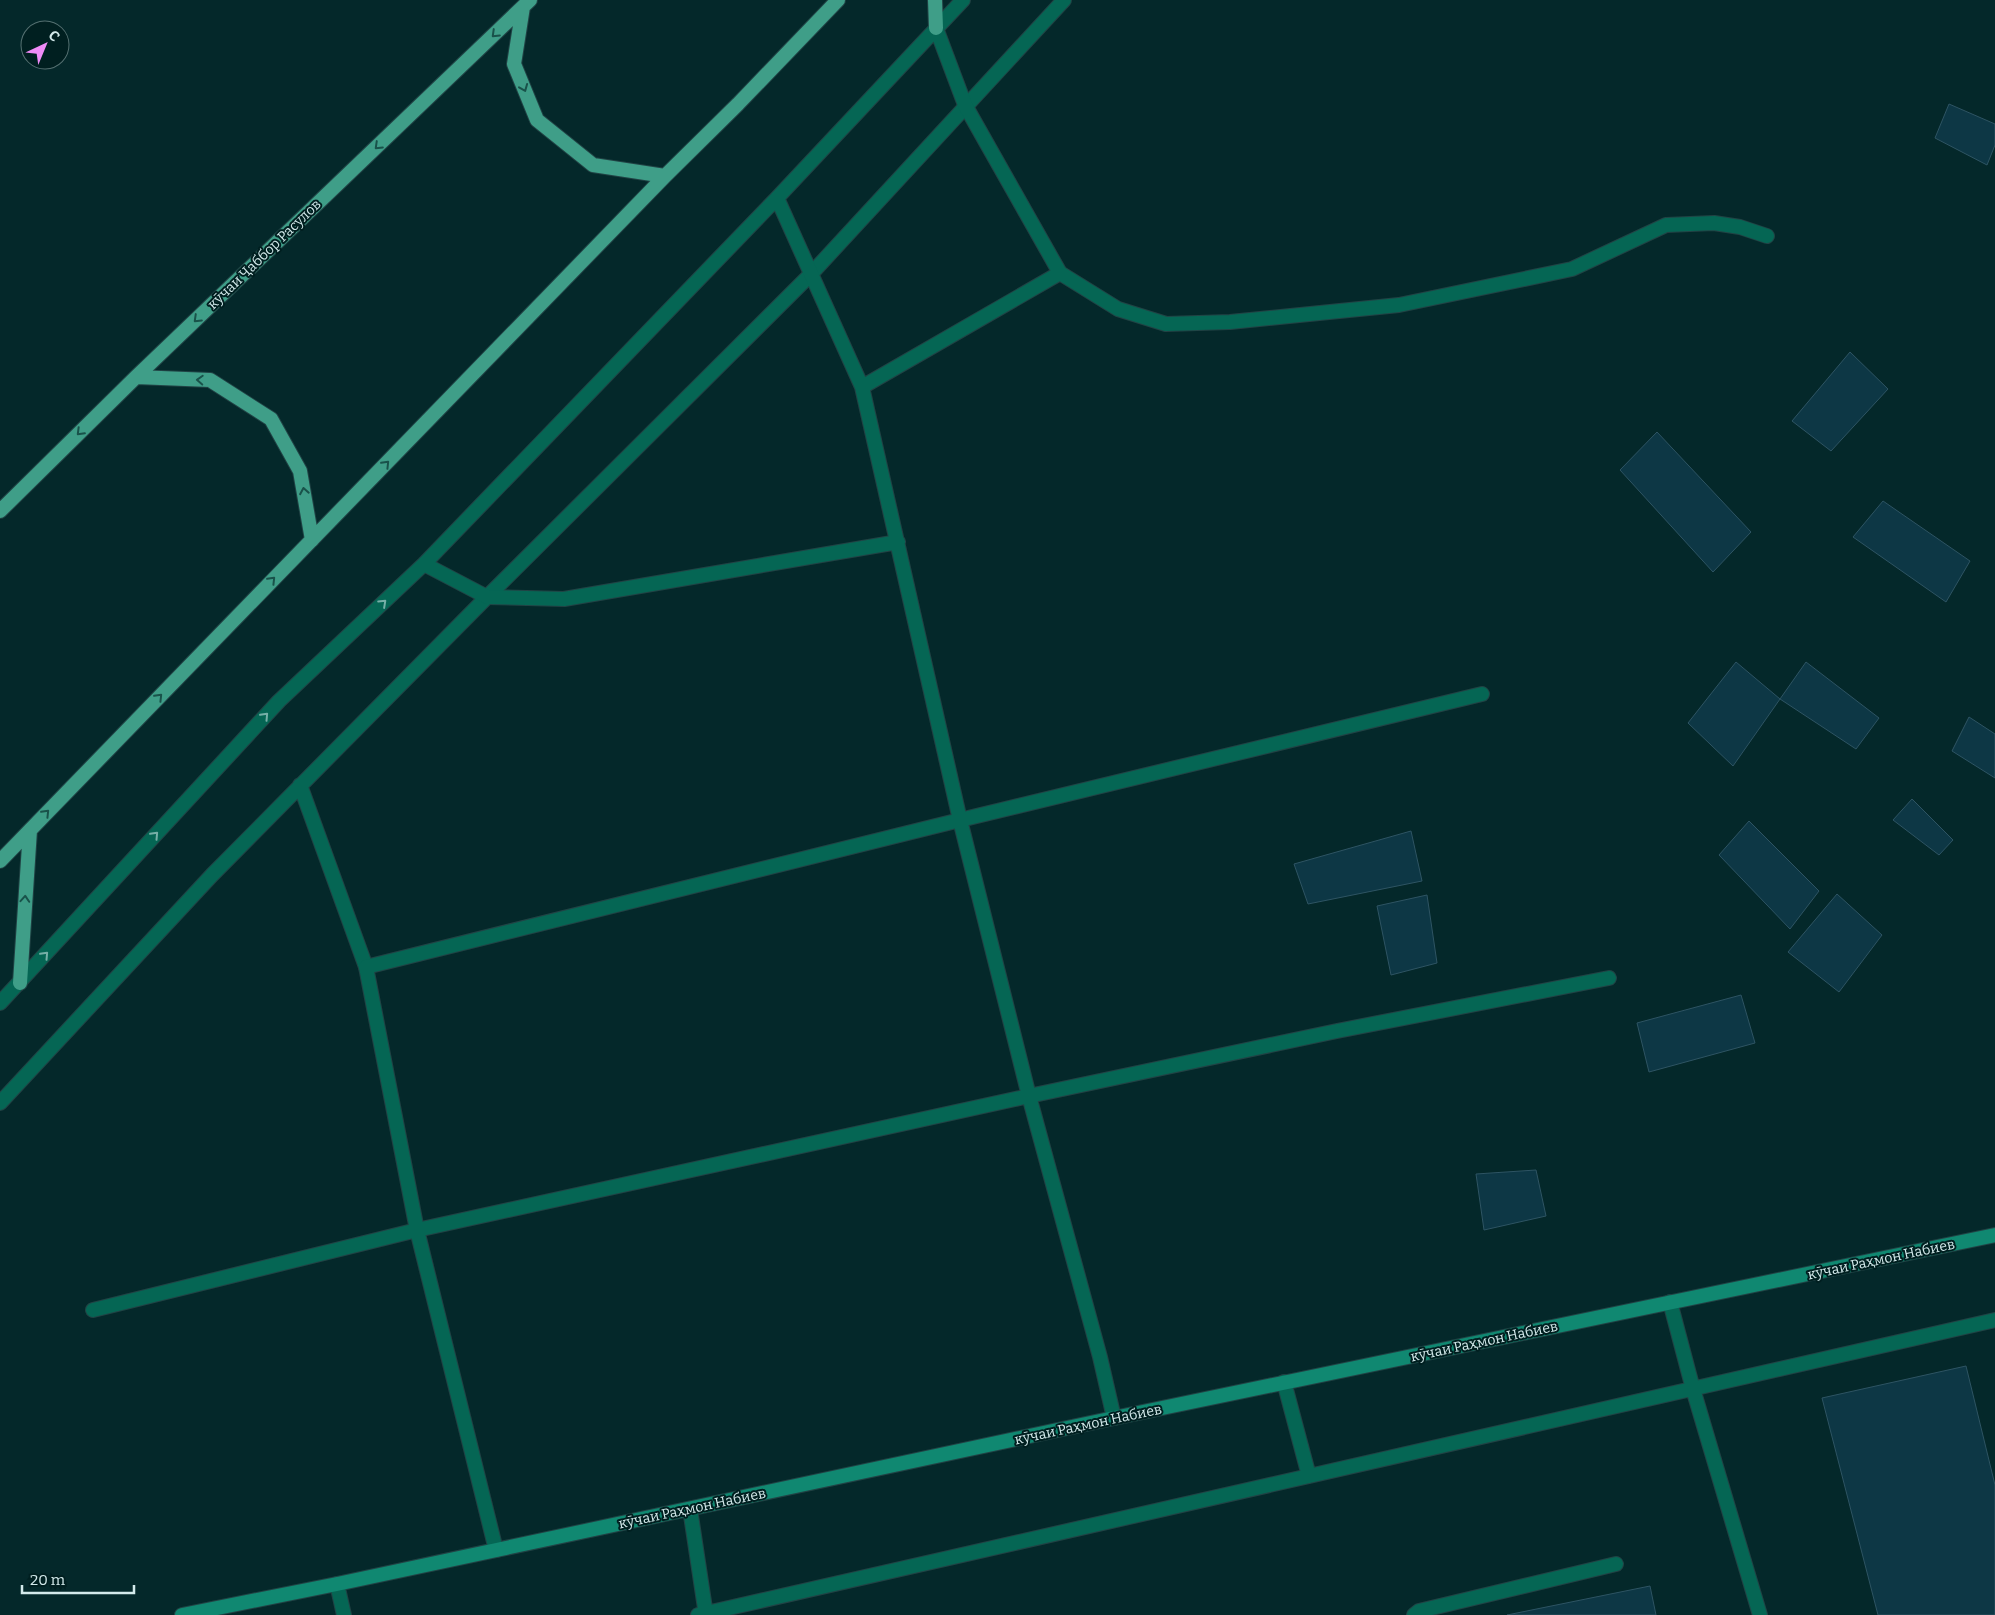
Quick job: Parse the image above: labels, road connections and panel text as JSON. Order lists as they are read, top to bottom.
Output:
{
  "streets": {
    "main road": ["кӯчаи Ҷаббор Расулов", "кӯчаи Раҳмон Набиев"]
  },
  "one_way": ["кӯчаи Ҷаббор Расулов"],
  "scale_bar": "20 m",
  "north": "top right"
}
